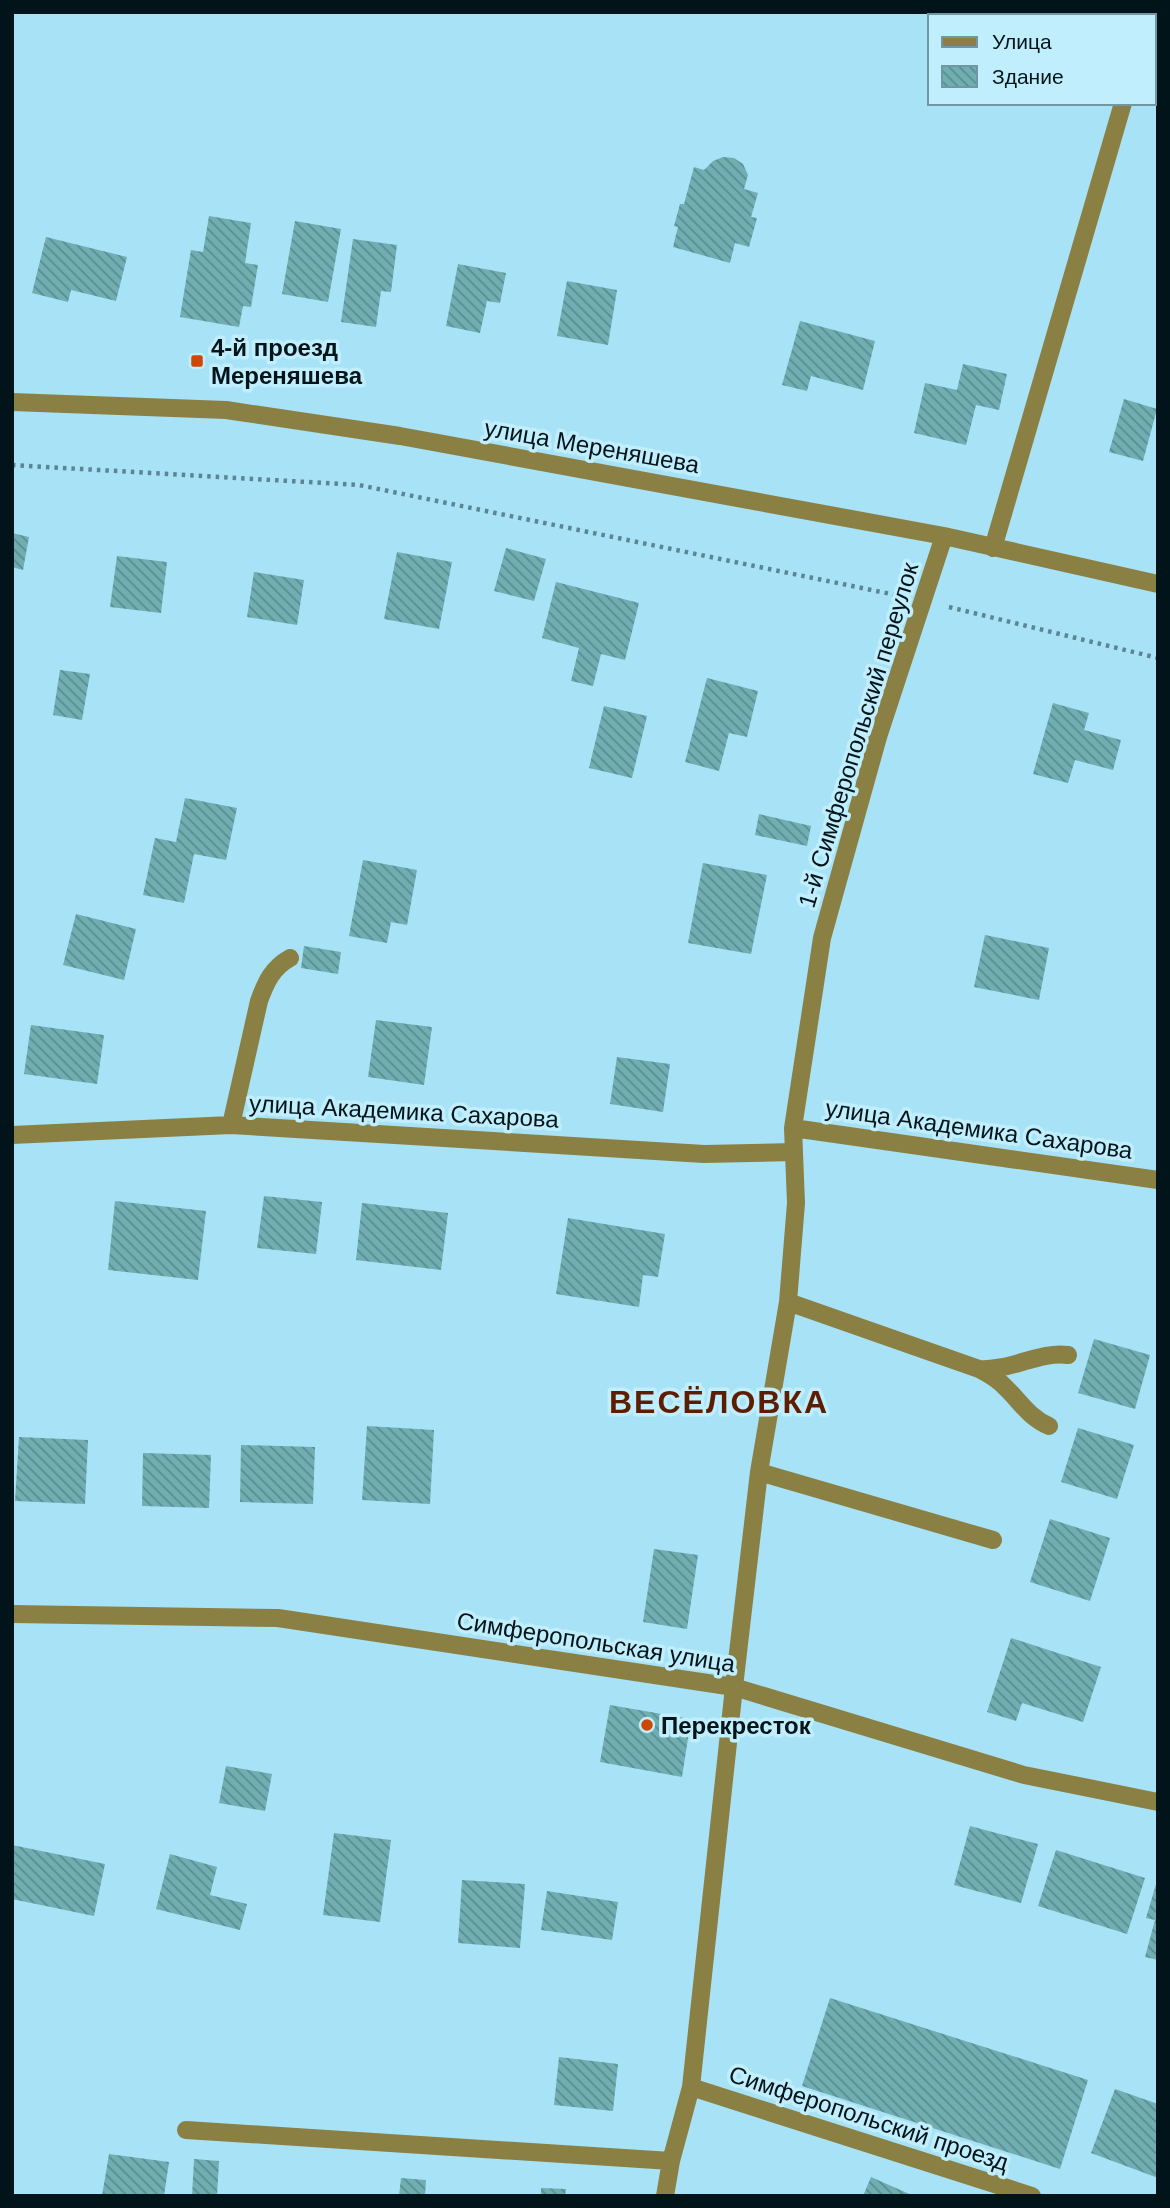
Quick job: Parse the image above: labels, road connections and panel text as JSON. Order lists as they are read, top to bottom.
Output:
{
  "streets": {
    "street": [
      "улица Мереняшева",
      "1-й Симферопольский переулок",
      "улица Академика Сахарова",
      "Симферопольская улица",
      "Симферопольский проезд"
    ]
  },
  "crossings": [
    ["улица Мереняшева", "1-й Симферопольский переулок"],
    ["1-й Симферопольский переулок", "улица Академика Сахарова"],
    ["1-й Симферопольский переулок", "Симферопольская улица"],
    ["1-й Симферопольский переулок", "Симферопольский проезд"]
  ],
  "districts": ["ВЕСЁЛОВКА"],
  "places": {
    "transit": ["4-й проезд Мереняшева"],
    "other": ["Перекресток"]
  },
  "legend": ["Улица", "Здание"]
}
